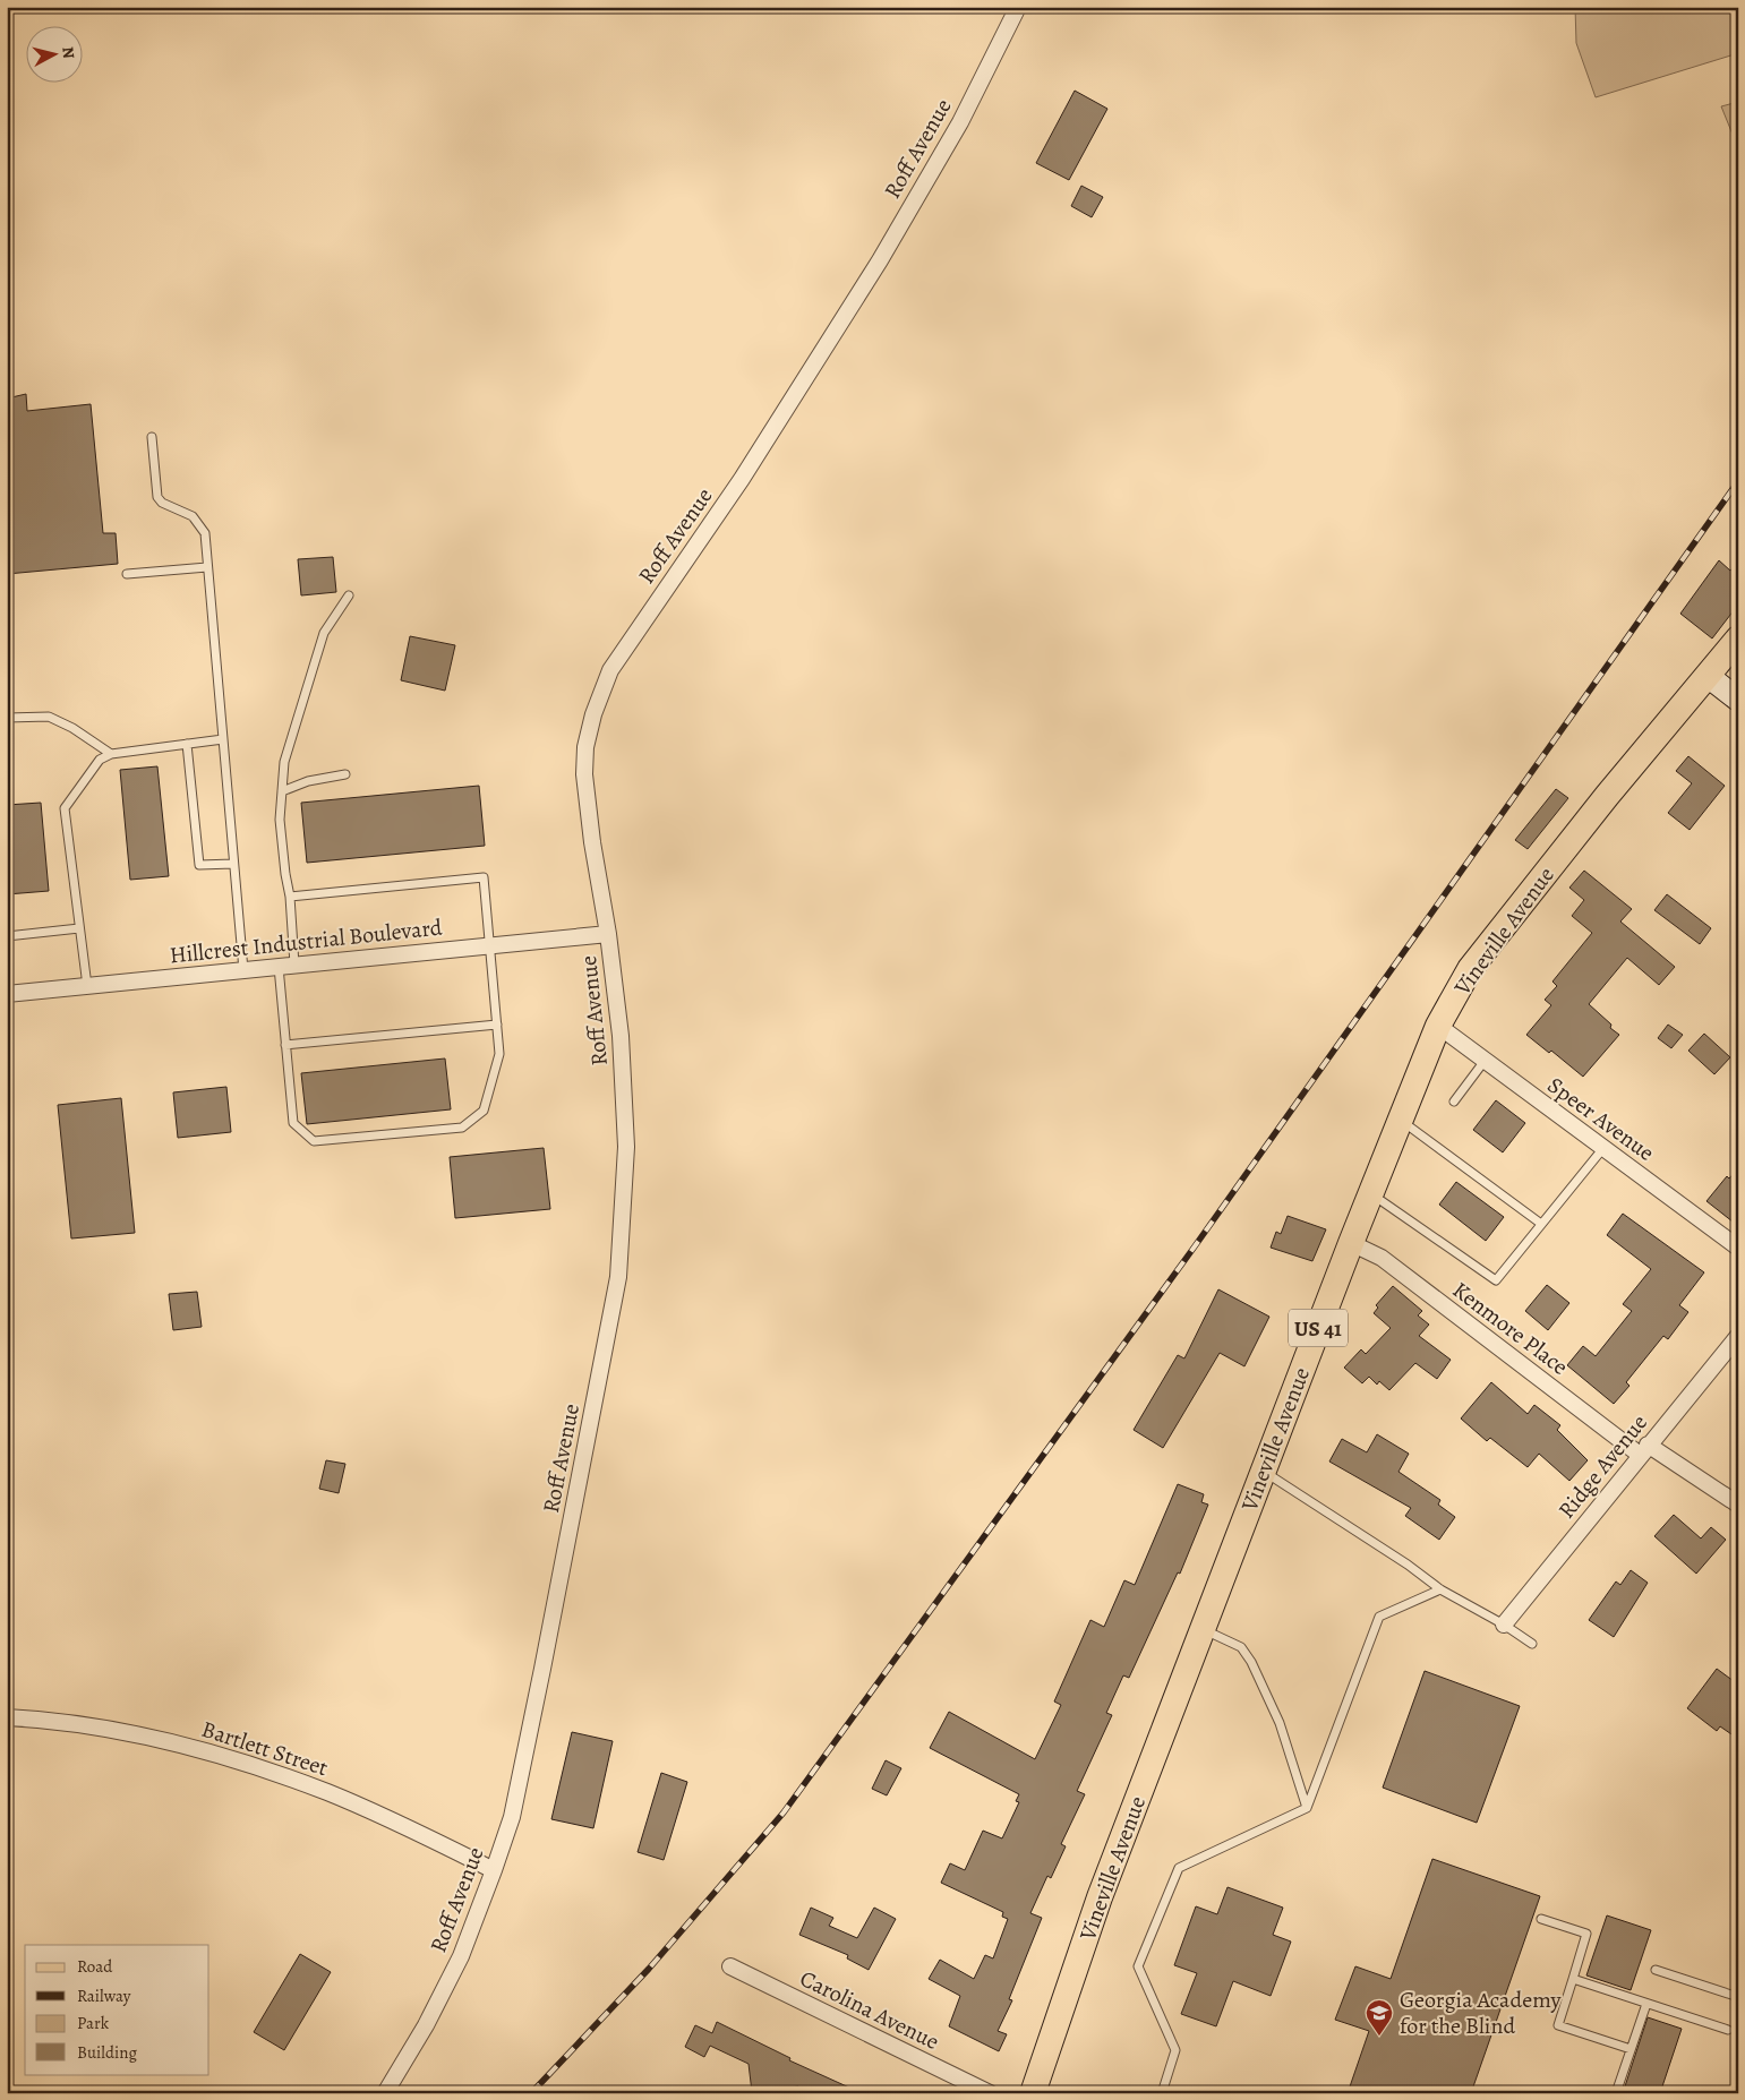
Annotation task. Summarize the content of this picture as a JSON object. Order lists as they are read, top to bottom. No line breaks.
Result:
{"streets":{"main road":["Vineville Avenue","US 41"],"street":["Roff Avenue","Hillcrest Industrial Boulevard","Speer Avenue","Kenmore Place","Ridge Avenue","Bartlett Street","Carolina Avenue"]},"crossings":[["Roff Avenue","Hillcrest Industrial Boulevard"],["Roff Avenue","Bartlett Street"],["Vineville Avenue","Speer Avenue"],["Vineville Avenue","Kenmore Place"],["Kenmore Place","Ridge Avenue"]],"places":{"school or university":["Georgia Academy for the Blind"]},"legend":["Road","Railway","Park","Building"],"north":"right"}
